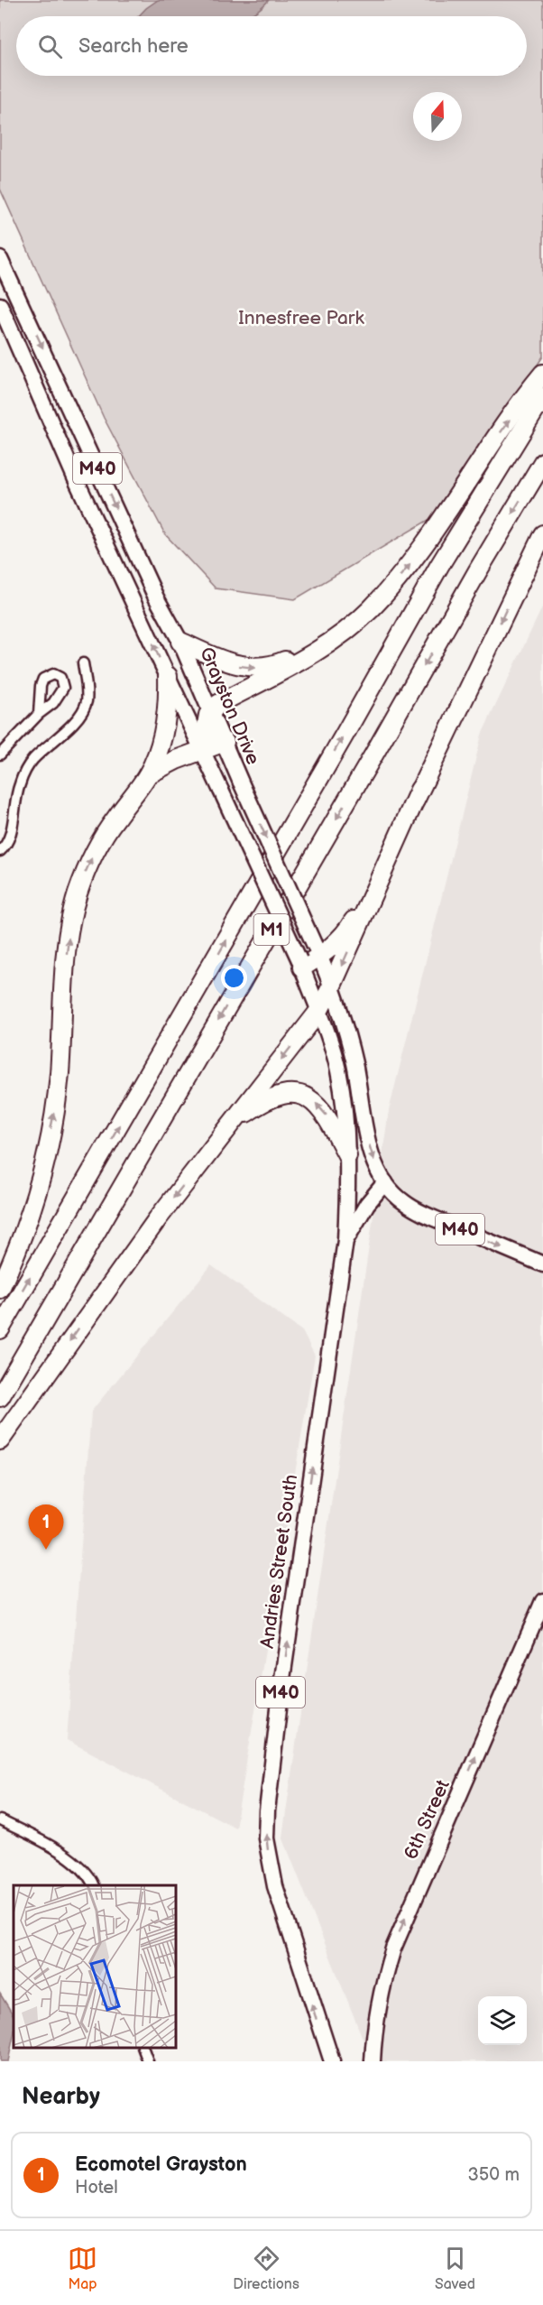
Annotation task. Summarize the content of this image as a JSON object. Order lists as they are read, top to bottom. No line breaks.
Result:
{"streets":{"highway":["M1"],"main road":["M40","Grayston Drive","Andries Street South","6th Street"]},"crossings":[["M40","Grayston Drive"],["M40","Andries Street South"]],"one_way":["Andries Street South","6th Street"],"parks":["Innesfree Park"],"north":"top","page":{"search":"Search here","pins":"1","heading":"Nearby","list":[{"mark":"1","name":"Ecomotel Grayston","note":"Hotel","value":"350 m"}],"nav":["Map","Directions","Saved"]}}
